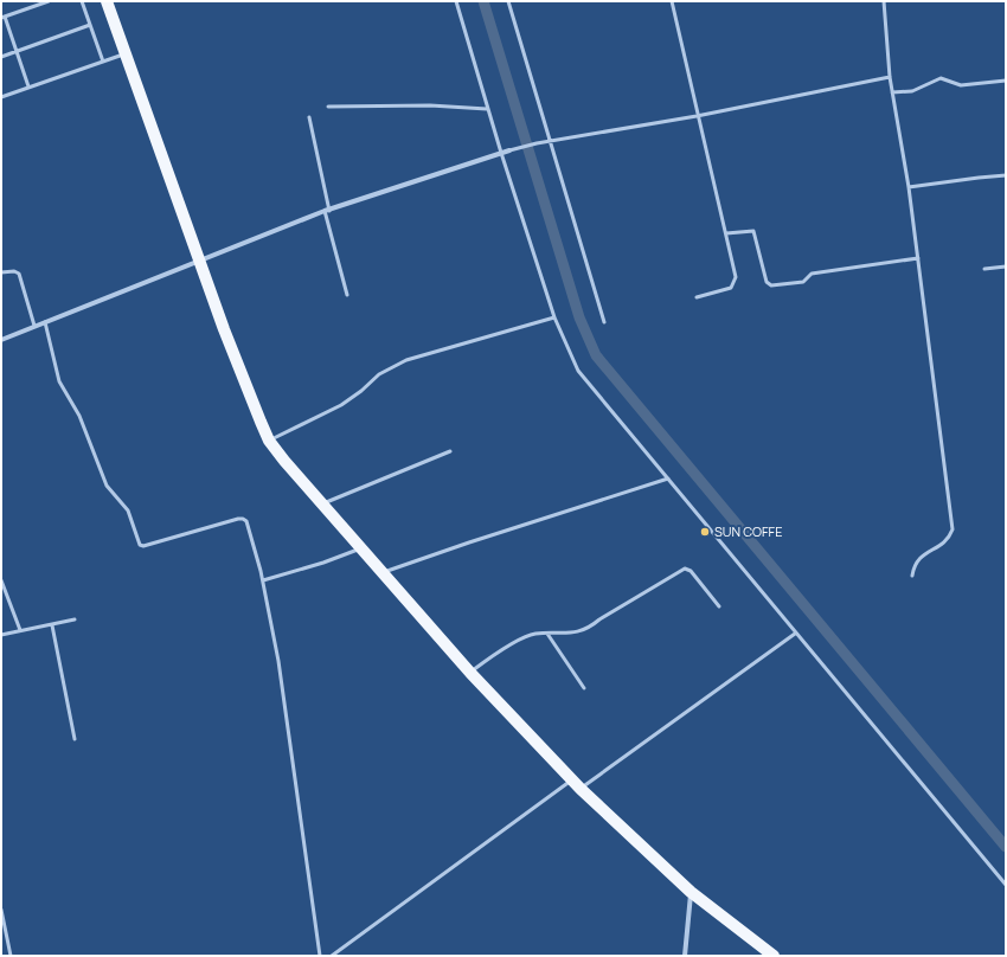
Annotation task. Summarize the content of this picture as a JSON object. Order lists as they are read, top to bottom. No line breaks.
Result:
{"places":["SUN COFFE"]}
